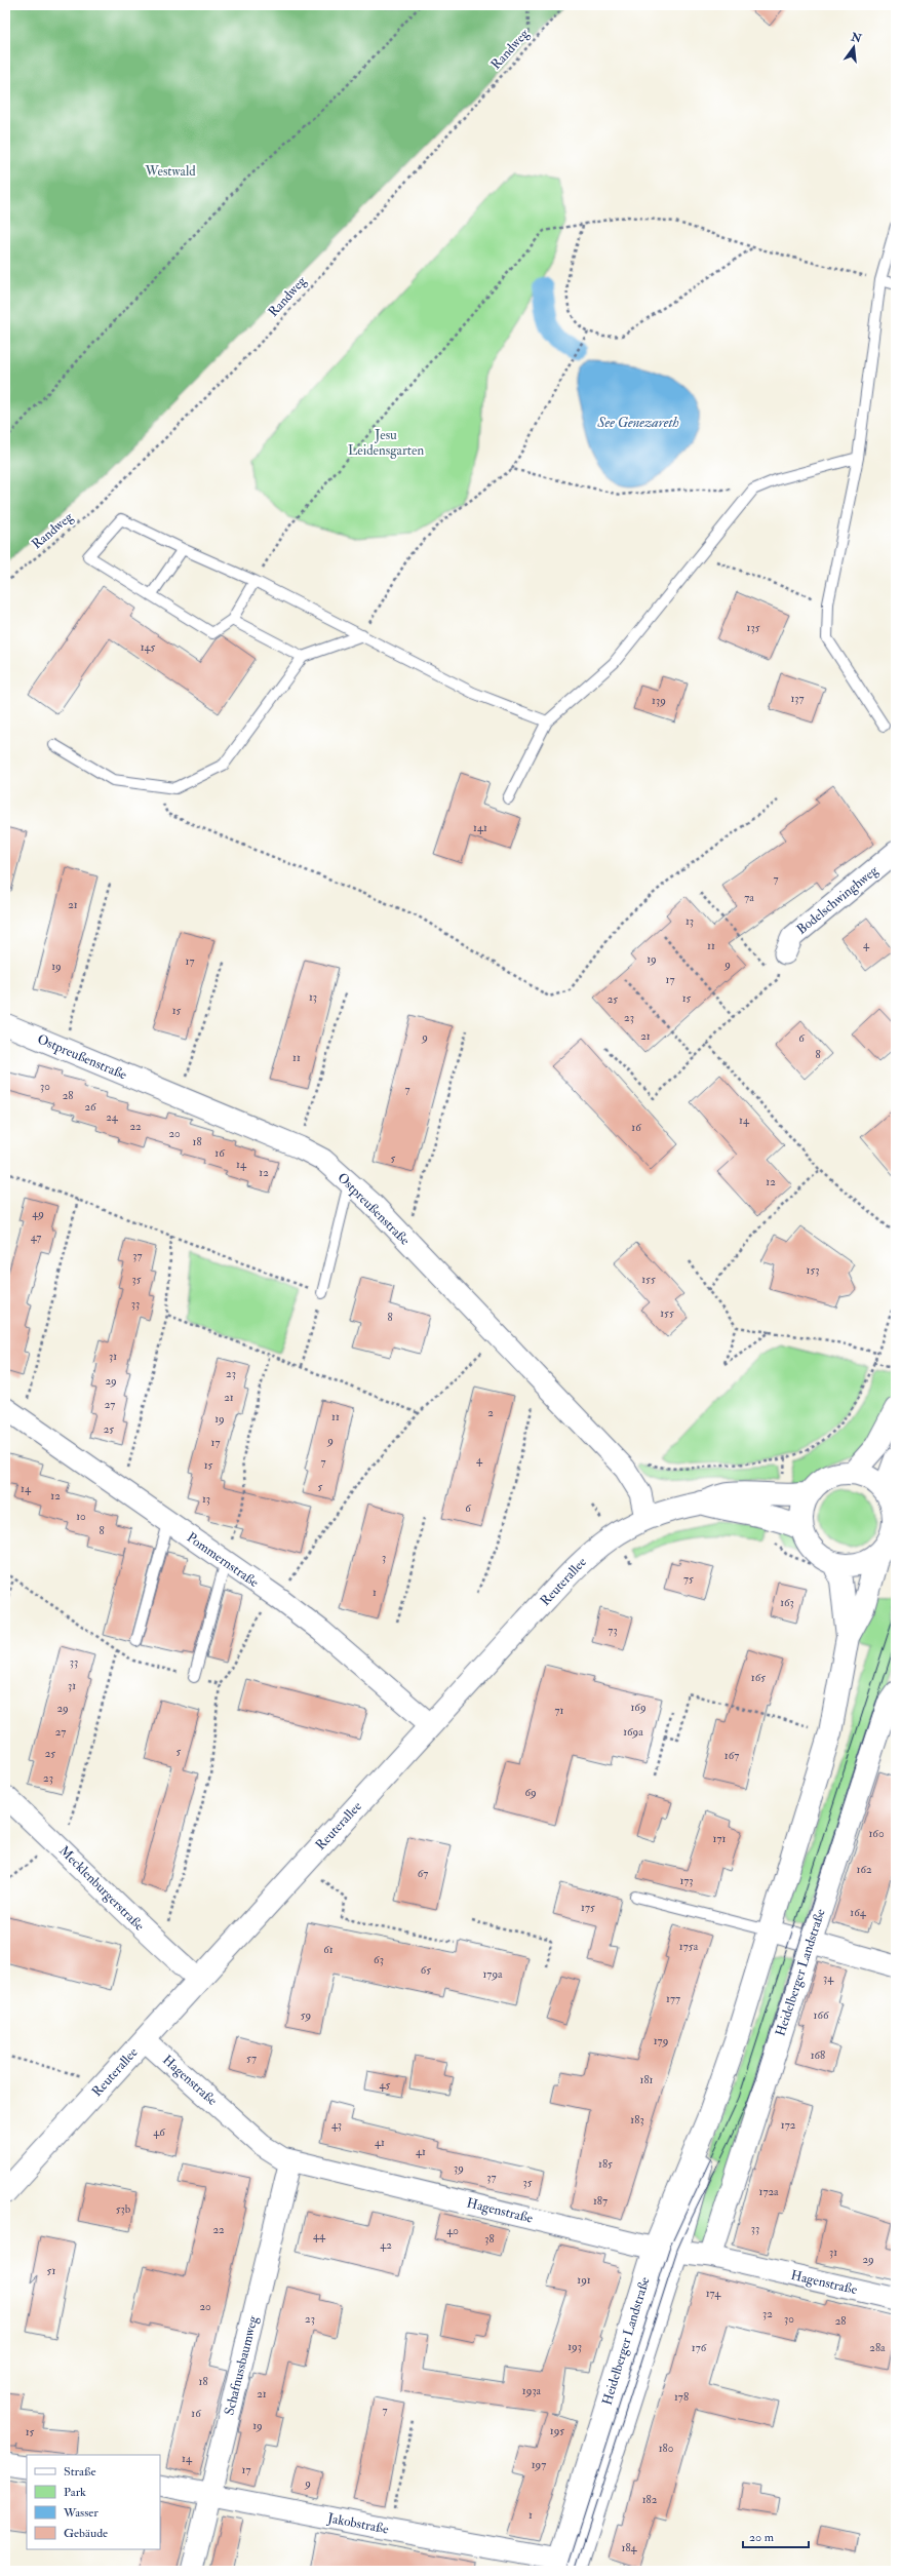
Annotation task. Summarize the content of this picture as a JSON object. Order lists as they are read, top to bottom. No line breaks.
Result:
{"streets":{"street":["Bodelschwinghweg","Ostpreußenstraße","Pommernstraße","Reuterallee","Mecklenburgerstraße","Heidelberger Landstraße","Hagenstraße","Schafnussbaumweg","Jakobstraße"],"path":["Randweg"]},"crossings":[["Ostpreußenstraße","Reuterallee"],["Pommernstraße","Reuterallee"],["Reuterallee","Mecklenburgerstraße"],["Reuterallee","Heidelberger Landstraße"],["Reuterallee","Hagenstraße"],["Heidelberger Landstraße","Hagenstraße"],["Heidelberger Landstraße","Jakobstraße"],["Hagenstraße","Schafnussbaumweg"],["Schafnussbaumweg","Jakobstraße"]],"water":["See Genezareth"],"parks":["Westwald","Jesu Leidensgarten"],"house_numbers":["135","145","137","139","141","7","7a","21","13","4","11","19","17","9","19","17","13","15","25","15","23","21","9","6","8","11","30","7","28","26","24","14","22","16","20","18","16","5","14","12","12","49","47","37","153","35","155","33","155","8","31","23","29","21","27","2","11","19","25","9","17","4","7","15","5","14","12","13","6","10","8","3","75","1","163","73","33","165","31","169","29","71","27","169a","5","25","167","23","69","160","171","162","67","173","175","164","175a","61","63","65","179a","34","177","59","166","179","168","57","181","45","183","43","172","46","41","41","185","39","37","35","172a","187","53b","33","22","40","44","38","42","31","29","51","191","174","20","32","23","30","28","193","176","28a","18","193a","21","178","7","16","19","195","15","180","14","197","17","9","182","1","184"],"legend":["Straße","Park","Wasser","Gebäude"],"scale_bar":"20 m","north":"top"}
